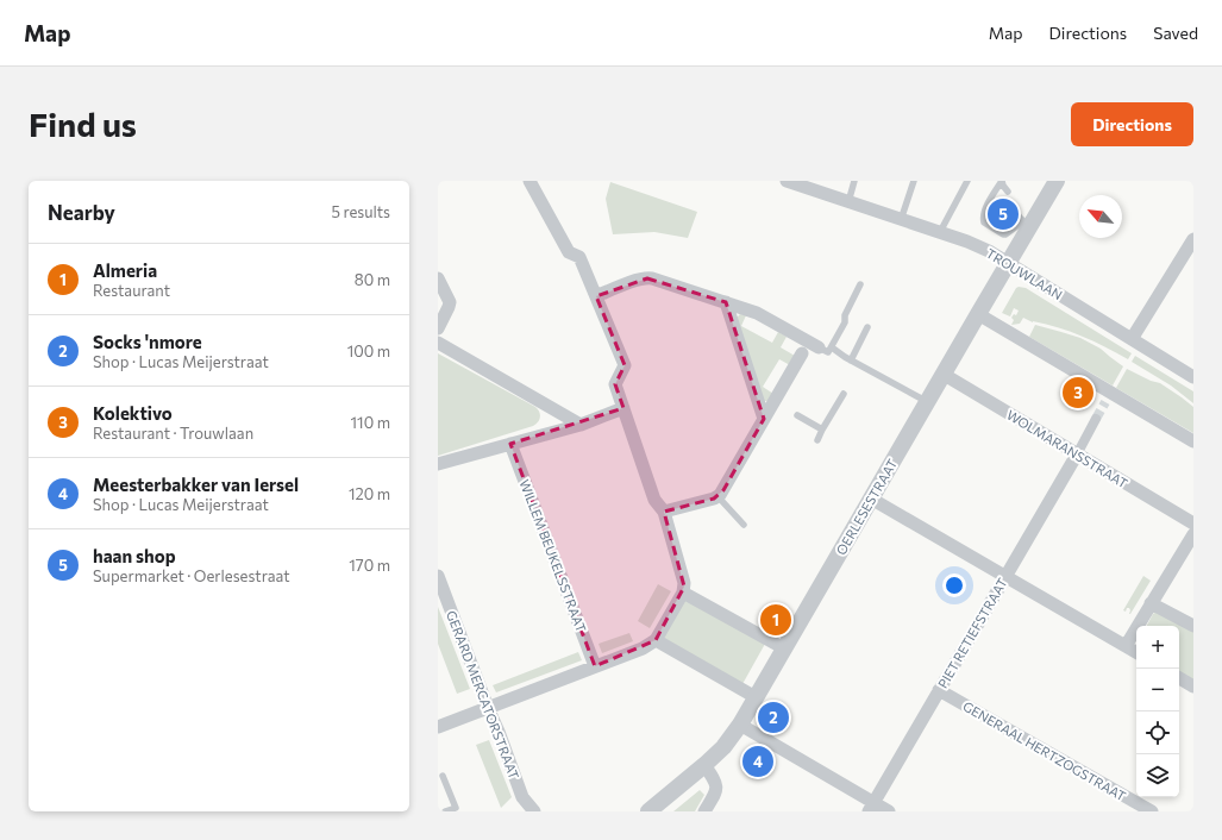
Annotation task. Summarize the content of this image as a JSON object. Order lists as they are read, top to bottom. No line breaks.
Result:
{"streets":{"street":["TROUWLAAN","WOLMARANSSTRAAT","OERLESESTRAAT","WILLEM BEUKELSSTRAAT","PIET RETIEFSTRAAT","GERARD MERCATORSTRAAT","GENERAAL HERTZOGSTRAAT"]},"crossings":[["TROUWLAAN","OERLESESTRAAT"],["WOLMARANSSTRAAT","OERLESESTRAAT"],["WOLMARANSSTRAAT","PIET RETIEFSTRAAT"],["PIET RETIEFSTRAAT","GENERAAL HERTZOGSTRAAT"]],"north":"top left","page":{"header":"Map","nav":["Map","Directions","Saved"],"buttons":"Directions","title":"Find us","heading":["Nearby","5 results"],"pins":["5","3","1","2","4"],"list":[{"mark":"1","name":"Almeria","note":"Restaurant","value":"80 m"},{"mark":"2","name":"Socks 'nmore","note":"Shop · Lucas Meijerstraat","value":"100 m"},{"mark":"3","name":"Kolektivo","note":"Restaurant · Trouwlaan","value":"110 m"},{"mark":"4","name":"Meesterbakker van Iersel","note":"Shop · Lucas Meijerstraat","value":"120 m"},{"mark":"5","name":"haan shop","note":"Supermarket · Oerlesestraat","value":"170 m"}],"map_buttons":["+","−"]}}
